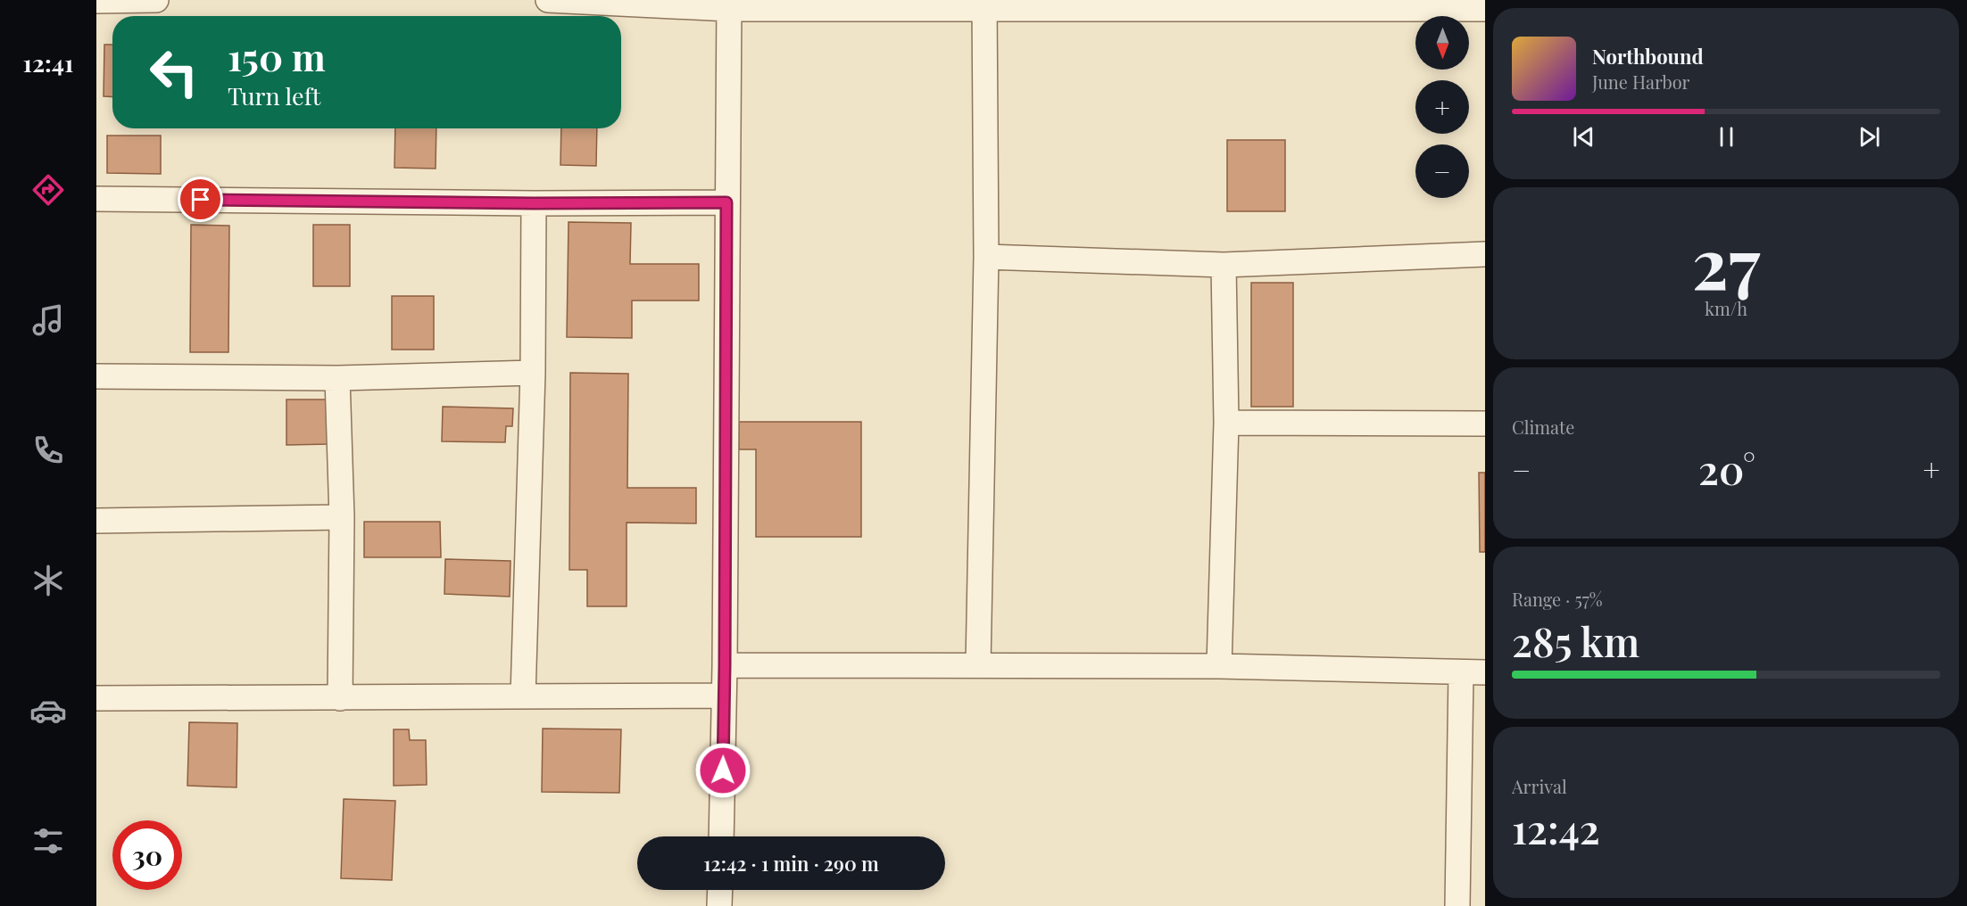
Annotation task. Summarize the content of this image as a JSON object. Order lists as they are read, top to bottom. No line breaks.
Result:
{"north":"bottom","page":{"tabs":"12:41","map_buttons":["+","−"],"turn":["150 m","Turn left"],"song":["Northbound","June Harbor"],"tile":[["27","km/h"],"Climate",["Range · 57%","285 km"],["Arrival","12:42"]],"heat":["−","20°","+"],"limit":"30","trip":"12:42 · 1 min · 290 m"}}
